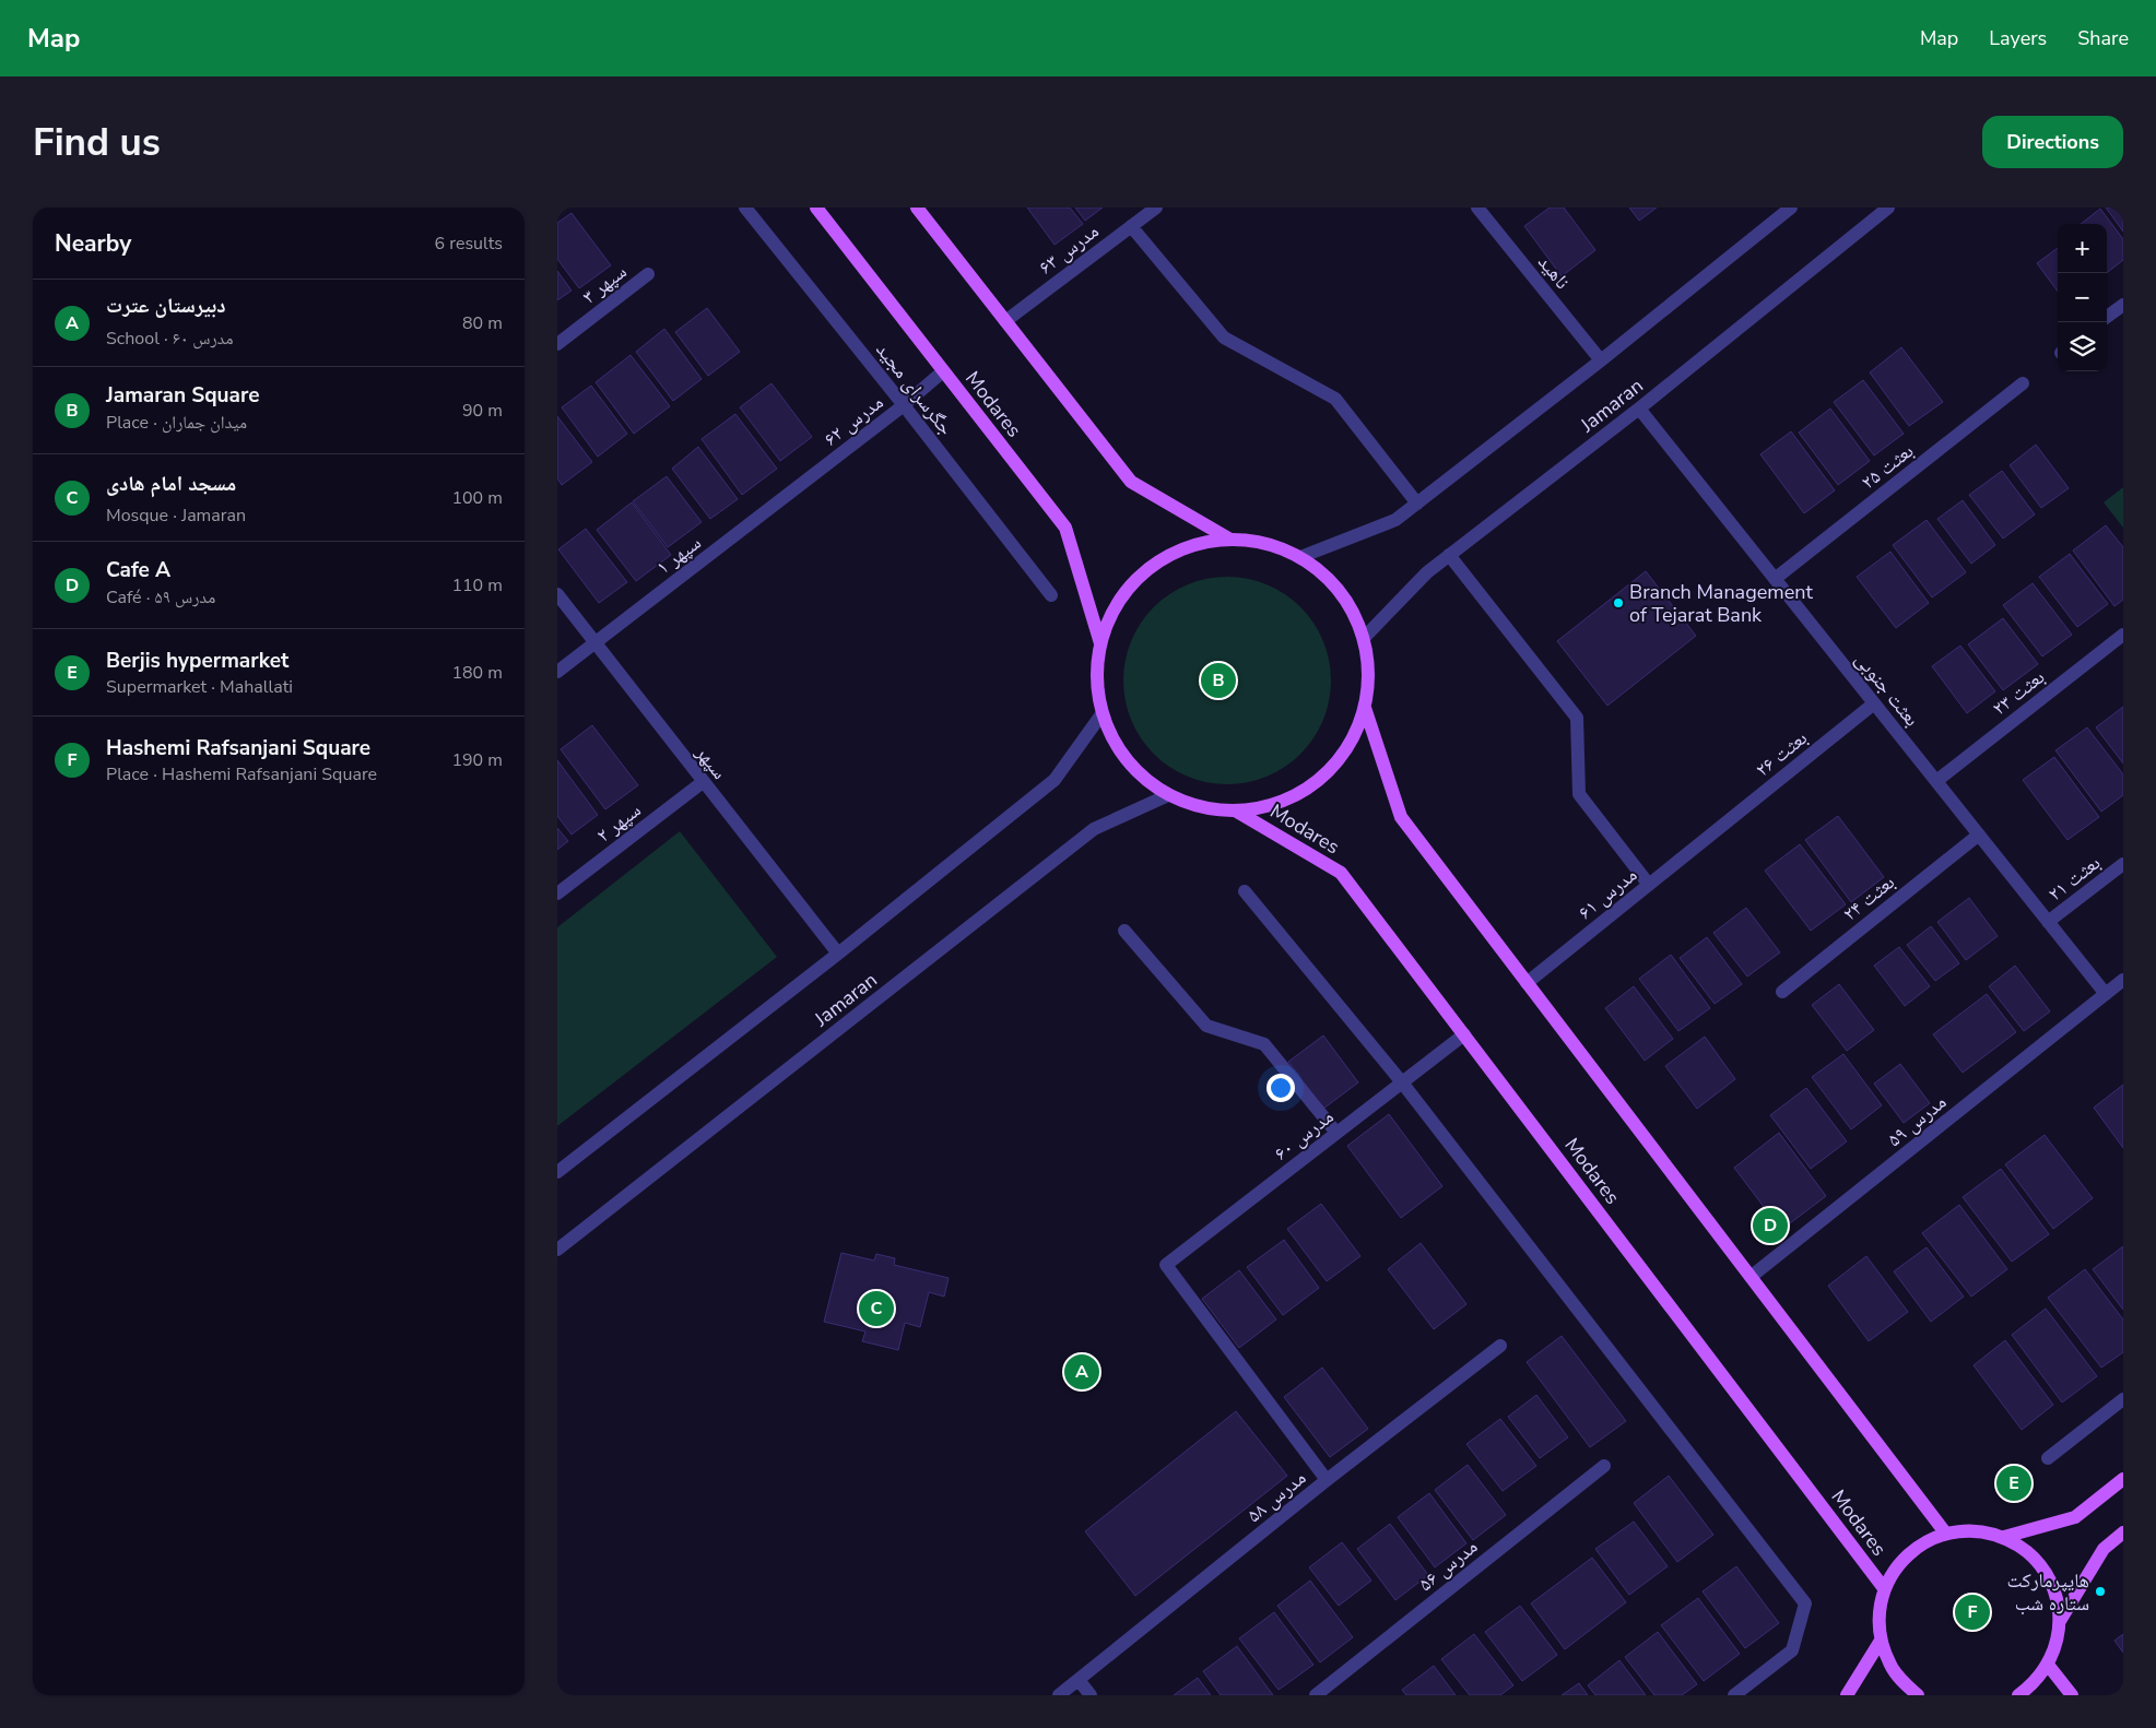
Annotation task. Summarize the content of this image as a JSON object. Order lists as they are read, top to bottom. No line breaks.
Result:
{"streets":{"main road":["Modares"],"street":["مدرس ۶۳","ناهید","سپهر ۳","جگرسرای مجید","Jamaran","مدرس ۶۲","بعثت ۲۵","سپهر ۱","بعثت جنوبی","بعثت ۲۳","بعثت ۲۶","سپهر","سپهر ۲","بعثت ۲۱","مدرس ۶۱","بعثت ۲۴","مدرس ۵۹","مدرس ۶۰","مدرس ۵۸","مدرس ۵۶"]},"crossings":[["جگرسرای مجید","مدرس ۶۲"],["Modares","مدرس ۶۲"],["Modares","مدرس ۶۰"],["Jamaran","بعثت جنوبی"],["مدرس ۶۲","سپهر ۱"],["بعثت ۲۵","بعثت جنوبی"],["سپهر ۱","سپهر"],["بعثت جنوبی","بعثت ۲۳"],["بعثت جنوبی","بعثت ۲۶"],["بعثت جنوبی","بعثت ۲۱"],["بعثت جنوبی","بعثت ۲۴"],["بعثت جنوبی","مدرس ۵۹"],["بعثت ۲۶","مدرس ۶۱"],["سپهر","سپهر ۲"],["مدرس ۶۰","مدرس ۵۸"]],"places":["Branch Management of Tejarat Bank","هایپرمارکت ستاره شب"],"page":{"header":"Map","nav":["Map","Layers","Share"],"buttons":"Directions","title":"Find us","heading":["Nearby","6 results"],"map_buttons":["+","−"],"list":[{"mark":"A","name":"دبیرستان عترت","note":"School · مدرس ۶۰","value":"80 m"},{"mark":"B","name":"Jamaran Square","note":"Place · میدان جماران","value":"90 m"},{"mark":"C","name":"مسجد امام هادی","note":"Mosque · Jamaran","value":"100 m"},{"mark":"D","name":"Cafe A","note":"Café · مدرس ۵۹","value":"110 m"},{"mark":"E","name":"Berjis hypermarket","note":"Supermarket · Mahallati","value":"180 m"},{"mark":"F","name":"Hashemi Rafsanjani Square","note":"Place · Hashemi Rafsanjani Square","value":"190 m"}],"pins":["B","D","C","A","E","F"]}}
